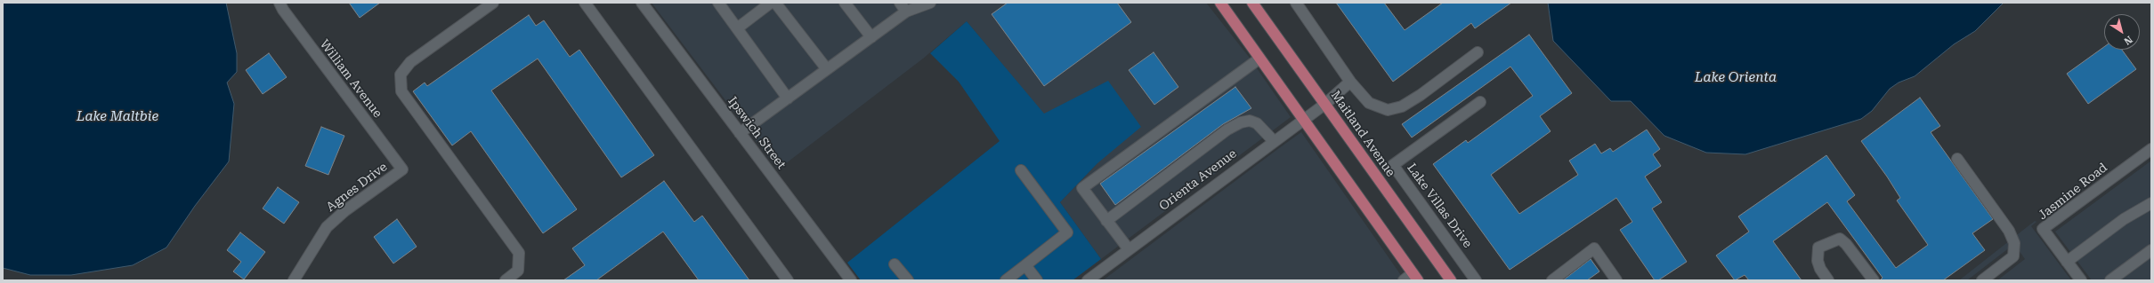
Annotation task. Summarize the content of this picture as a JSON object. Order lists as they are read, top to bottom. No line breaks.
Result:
{"streets":{"main road":["Maitland Avenue"],"street":["William Avenue","Ipswich Street","Orienta Avenue","Agnes Drive","Jasmine Road","Lake Villas Drive"]},"crossings":[["William Avenue","Agnes Drive"],["Maitland Avenue","Orienta Avenue"]],"water":["Lake Orienta","Lake Maltbie"],"north":"bottom right"}
